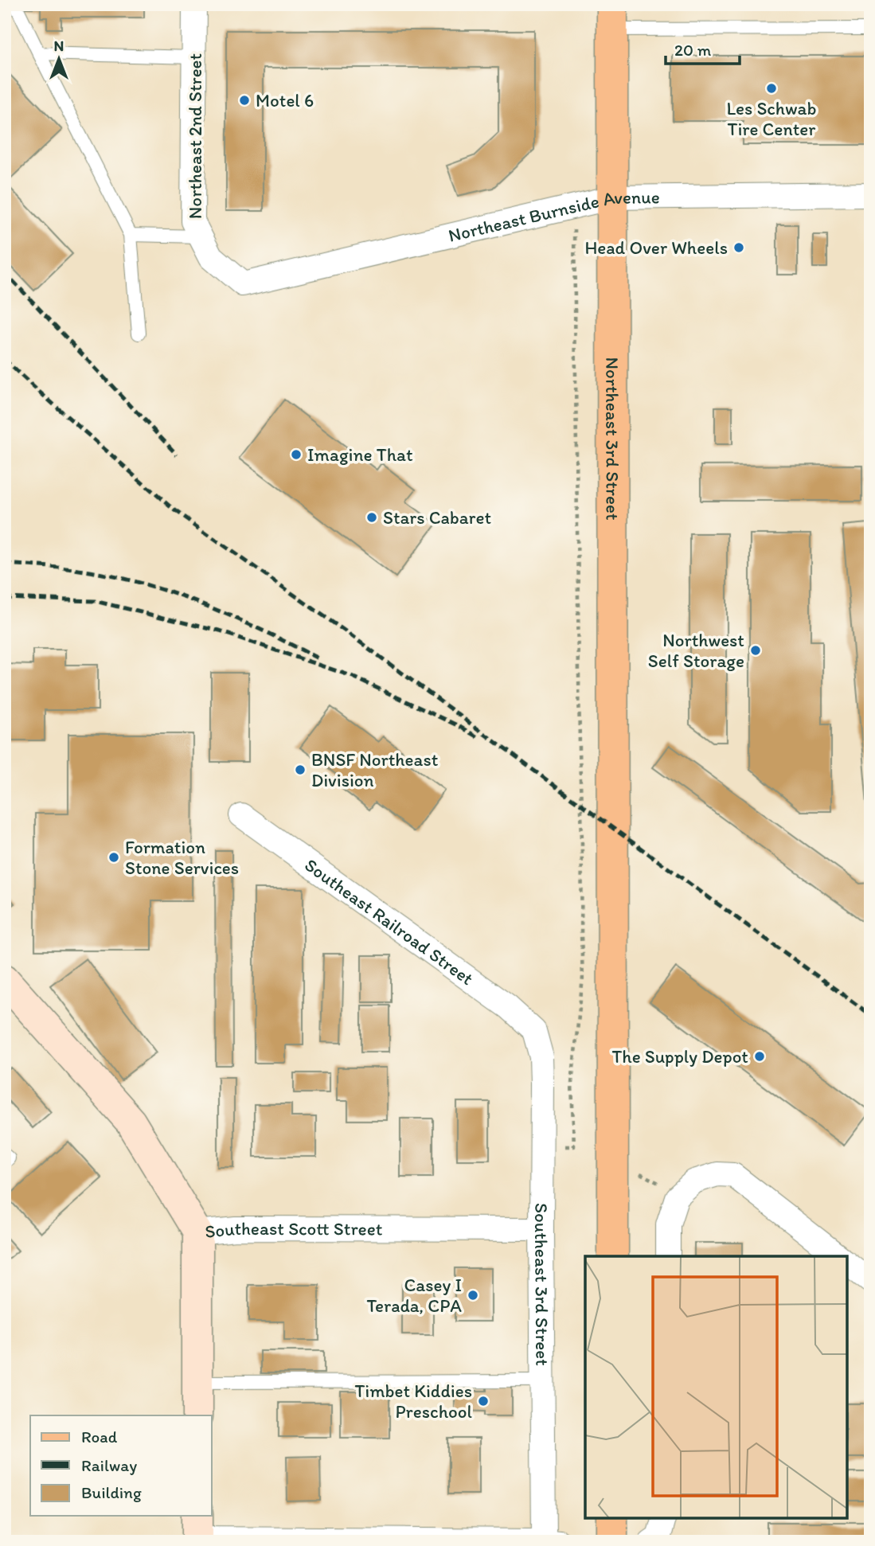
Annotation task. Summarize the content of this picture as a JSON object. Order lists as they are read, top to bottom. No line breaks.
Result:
{"streets":{"main road":["Northeast 3rd Street"],"street":["Northeast 2nd Street","Northeast Burnside Avenue","Southeast Railroad Street","Southeast Scott Street","Southeast 3rd Street"]},"crossings":[["Northeast 2nd Street","Northeast Burnside Avenue"],["Northeast Burnside Avenue","Northeast 3rd Street"],["Southeast Railroad Street","Southeast 3rd Street"],["Southeast Scott Street","Southeast 3rd Street"]],"places":["Les Schwab Tire Center","Motel 6","Head Over Wheels","Imagine That","Stars Cabaret","Northwest Self Storage","BNSF Northeast Division","Formation Stone Services","The Supply Depot","Casey I Terada, CPA","Timbet Kiddies Preschool"],"legend":["Road","Railway","Building"],"scale_bar":"20 m","north":"top"}
